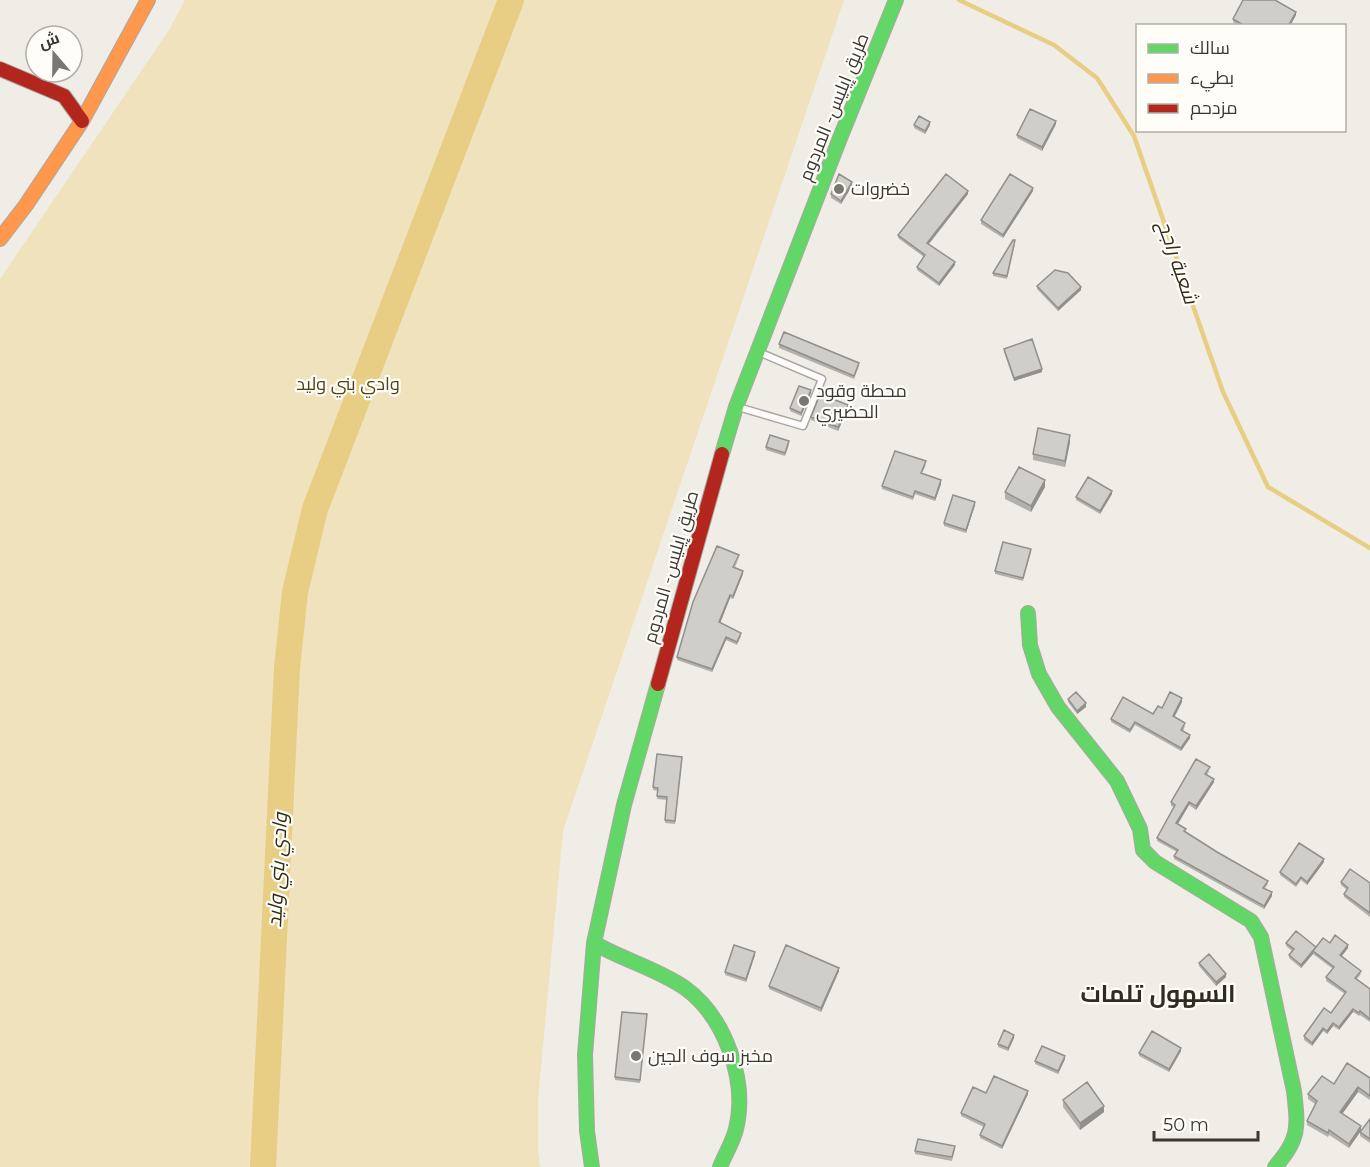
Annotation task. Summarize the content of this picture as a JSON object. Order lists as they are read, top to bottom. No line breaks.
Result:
{"streets":{"main road":["طريق إيليس- المردوم"]},"districts":["السهول تلمات"],"water":["شعبة راجح","وادي بني وليد"],"parks":["وادي بني وليد"],"places":["خضروات","محطة وقود الحضيري","مخبز سوف الجين"],"legend":["سالك","بطيء","مزدحم"],"scale_bar":"50 m","north":"top"}
